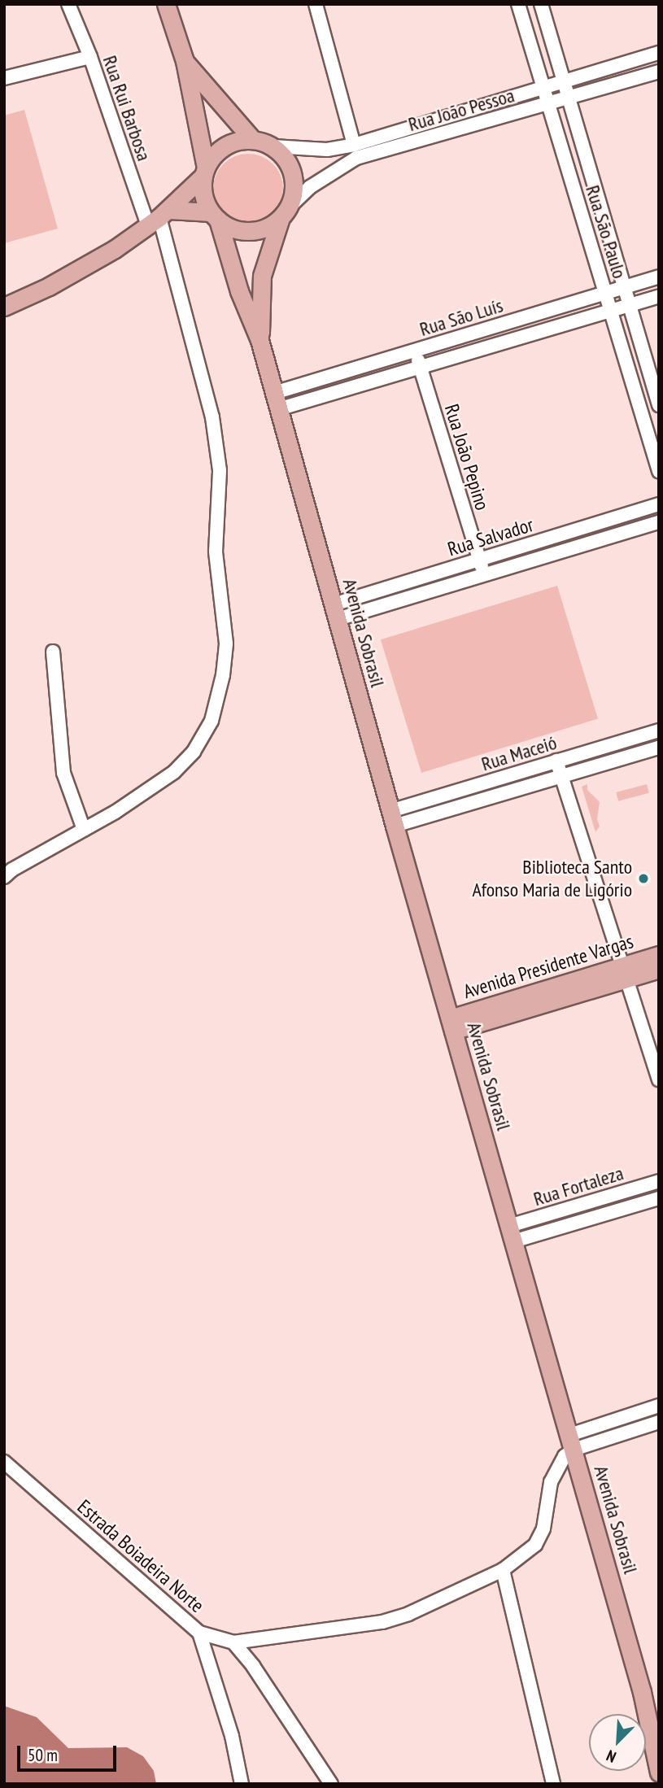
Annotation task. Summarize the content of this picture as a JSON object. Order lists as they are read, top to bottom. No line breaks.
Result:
{"streets":{"main road":["Avenida Sobrasil","Avenida Presidente Vargas"],"street":["Rua Rui Barbosa","Rua João Pessoa","Rua São Paulo","Rua São Luís","Rua João Pepino","Rua Salvador","Rua Maceió","Rua Fortaleza","Estrada Boiadeira Norte"]},"crossings":[["Rua João Pessoa","Rua São Paulo"],["Rua João Pessoa","Avenida Sobrasil"],["Rua São Paulo","Rua São Luís"],["Rua São Luís","Rua João Pepino"],["Rua São Luís","Avenida Sobrasil"],["Rua João Pepino","Rua Salvador"],["Rua Salvador","Avenida Sobrasil"],["Avenida Sobrasil","Rua Maceió"],["Avenida Sobrasil","Avenida Presidente Vargas"],["Avenida Sobrasil","Rua Fortaleza"]],"places":["Biblioteca Santo Afonso Maria de Ligório"],"scale_bar":"50 m","north":"bottom left"}
